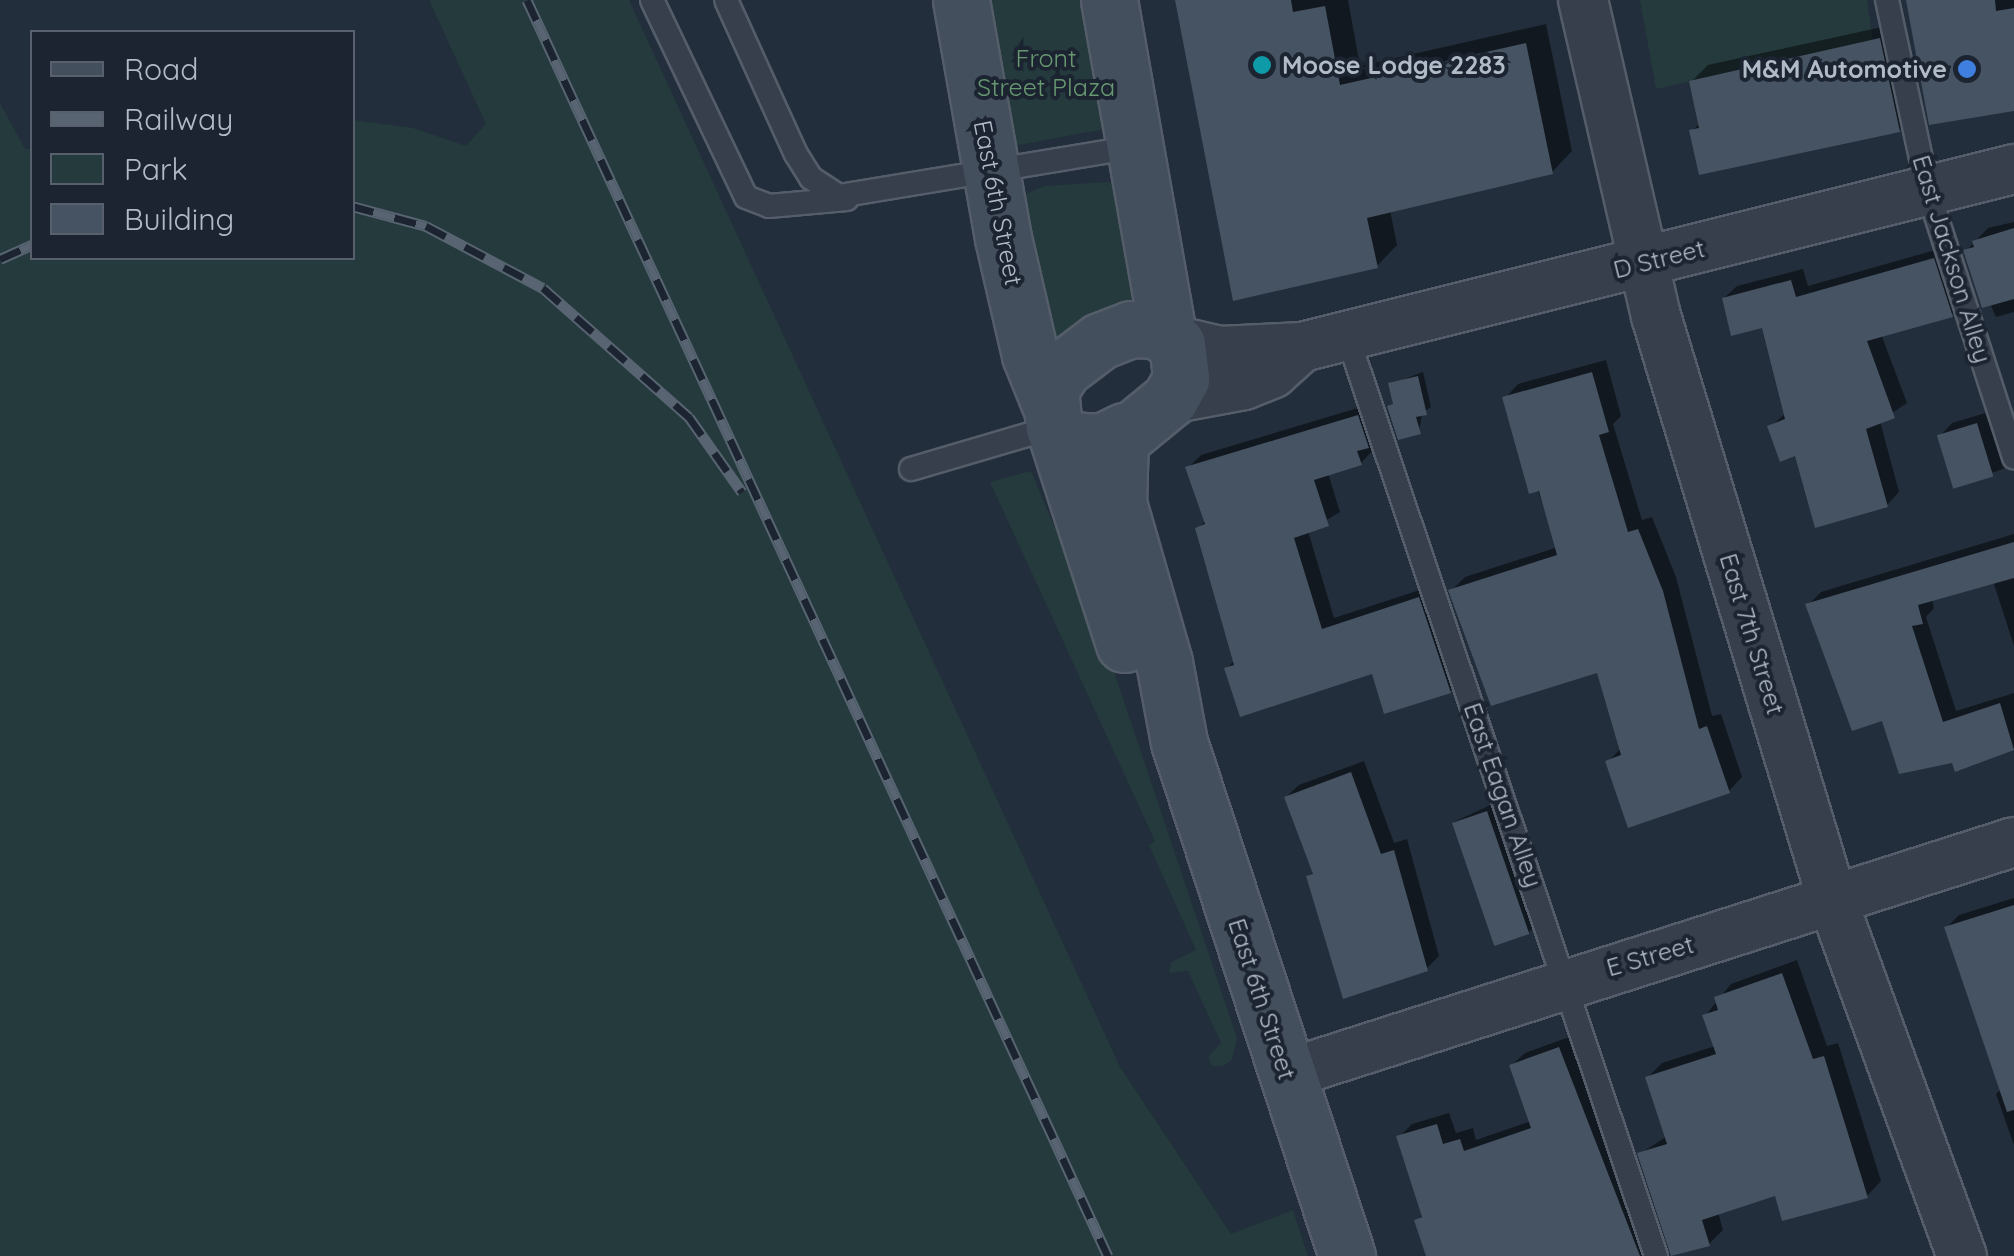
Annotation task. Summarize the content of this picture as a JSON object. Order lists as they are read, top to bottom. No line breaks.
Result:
{"streets":{"street":["East 6th Street","D Street","East 7th Street","E Street"],"lane":["East Jackson Alley","East Eagan Alley"]},"crossings":[["East 6th Street","D Street"],["East 6th Street","E Street"],["D Street","East Jackson Alley"],["D Street","East 7th Street"],["D Street","East Eagan Alley"],["East 7th Street","E Street"],["East Eagan Alley","E Street"]],"parks":["Front Street Plaza"],"places":["Moose Lodge 2283","M&M Automotive"],"legend":["Road","Railway","Park","Building"]}
